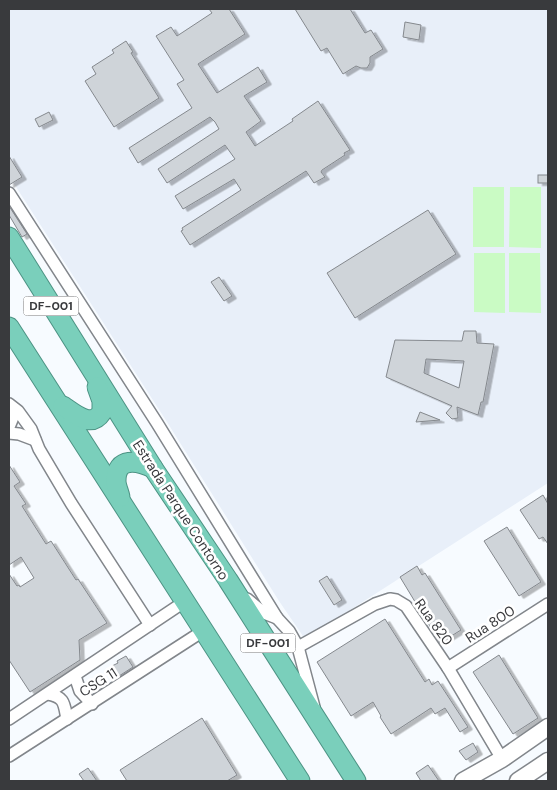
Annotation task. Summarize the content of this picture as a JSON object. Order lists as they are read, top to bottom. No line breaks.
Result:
{"streets":{"highway":["DF-001","Estrada Parque Contorno"],"street":["Rua 820","Rua 800","CSG 11"]},"crossings":[["DF-001","CSG 11"],["Rua 820","Rua 800"]]}
